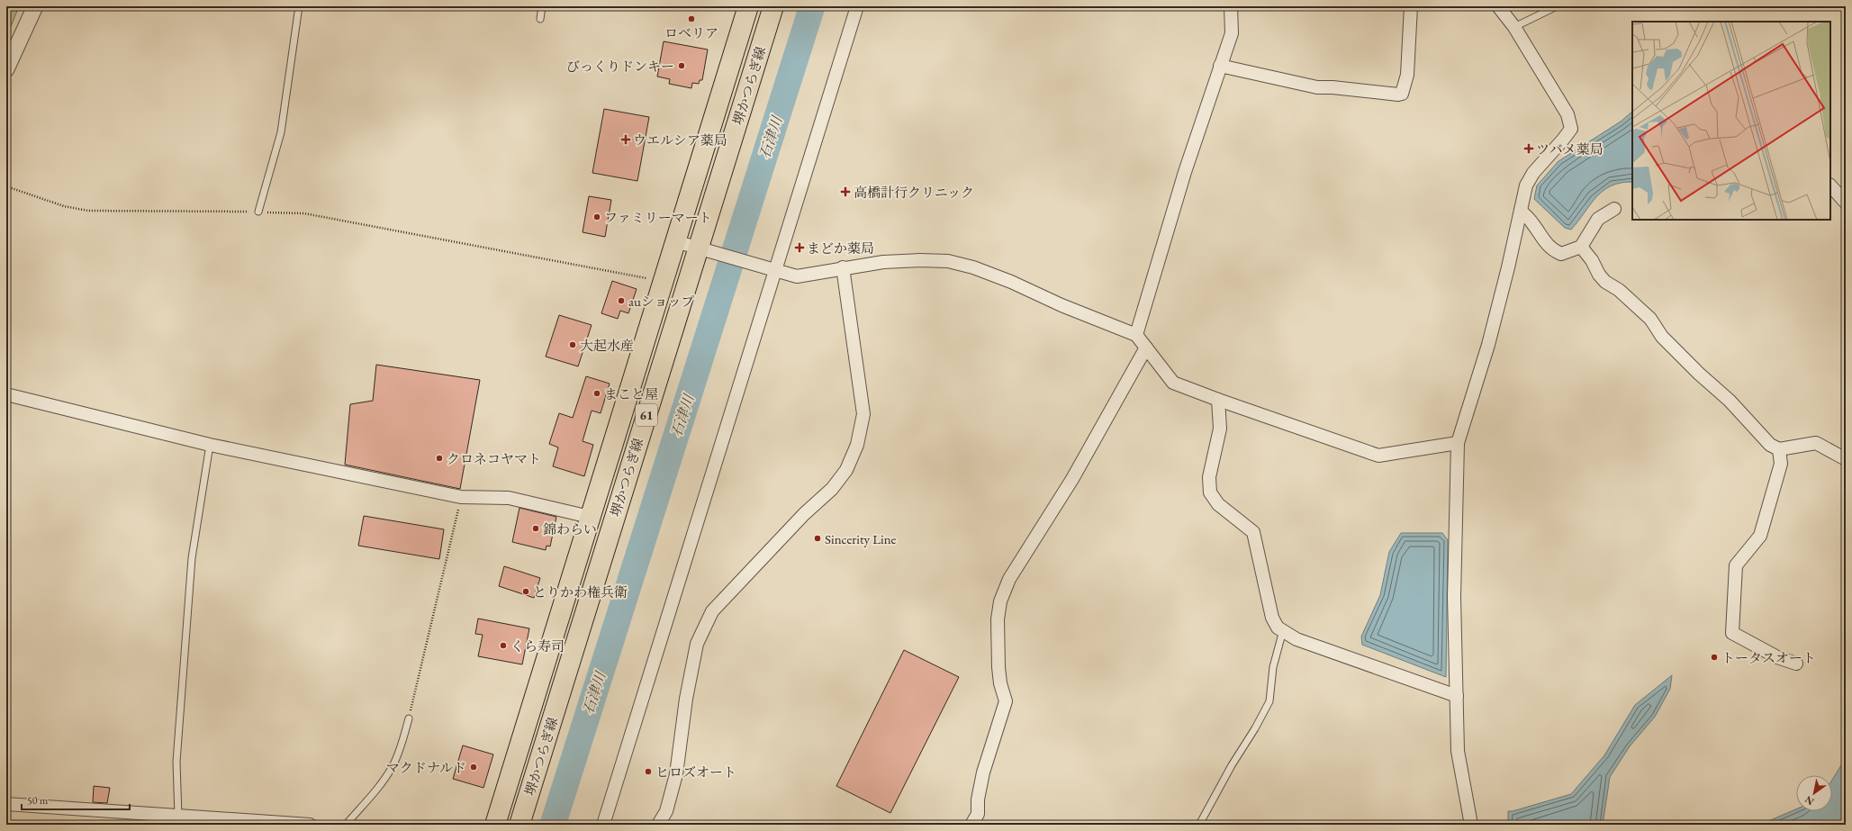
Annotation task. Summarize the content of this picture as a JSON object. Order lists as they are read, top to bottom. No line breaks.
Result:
{"streets":{"main road":["堺かつらぎ線","61"]},"water":["石津川"],"places":{"other":["ロベリア","びっくりドンキー","ファミリーマート","auショップ","大起水産","まこと屋","クロネコヤマト","錦わらい","Sincerity Line","とりかわ権兵衛","くら寿司","トータスオート","マクドナルド","ヒロズオート"],"health":["ウエルシア薬局","ツバメ薬局","高橋計行クリニック","まどか薬局"]},"scale_bar":"50 m","north":"bottom left"}
